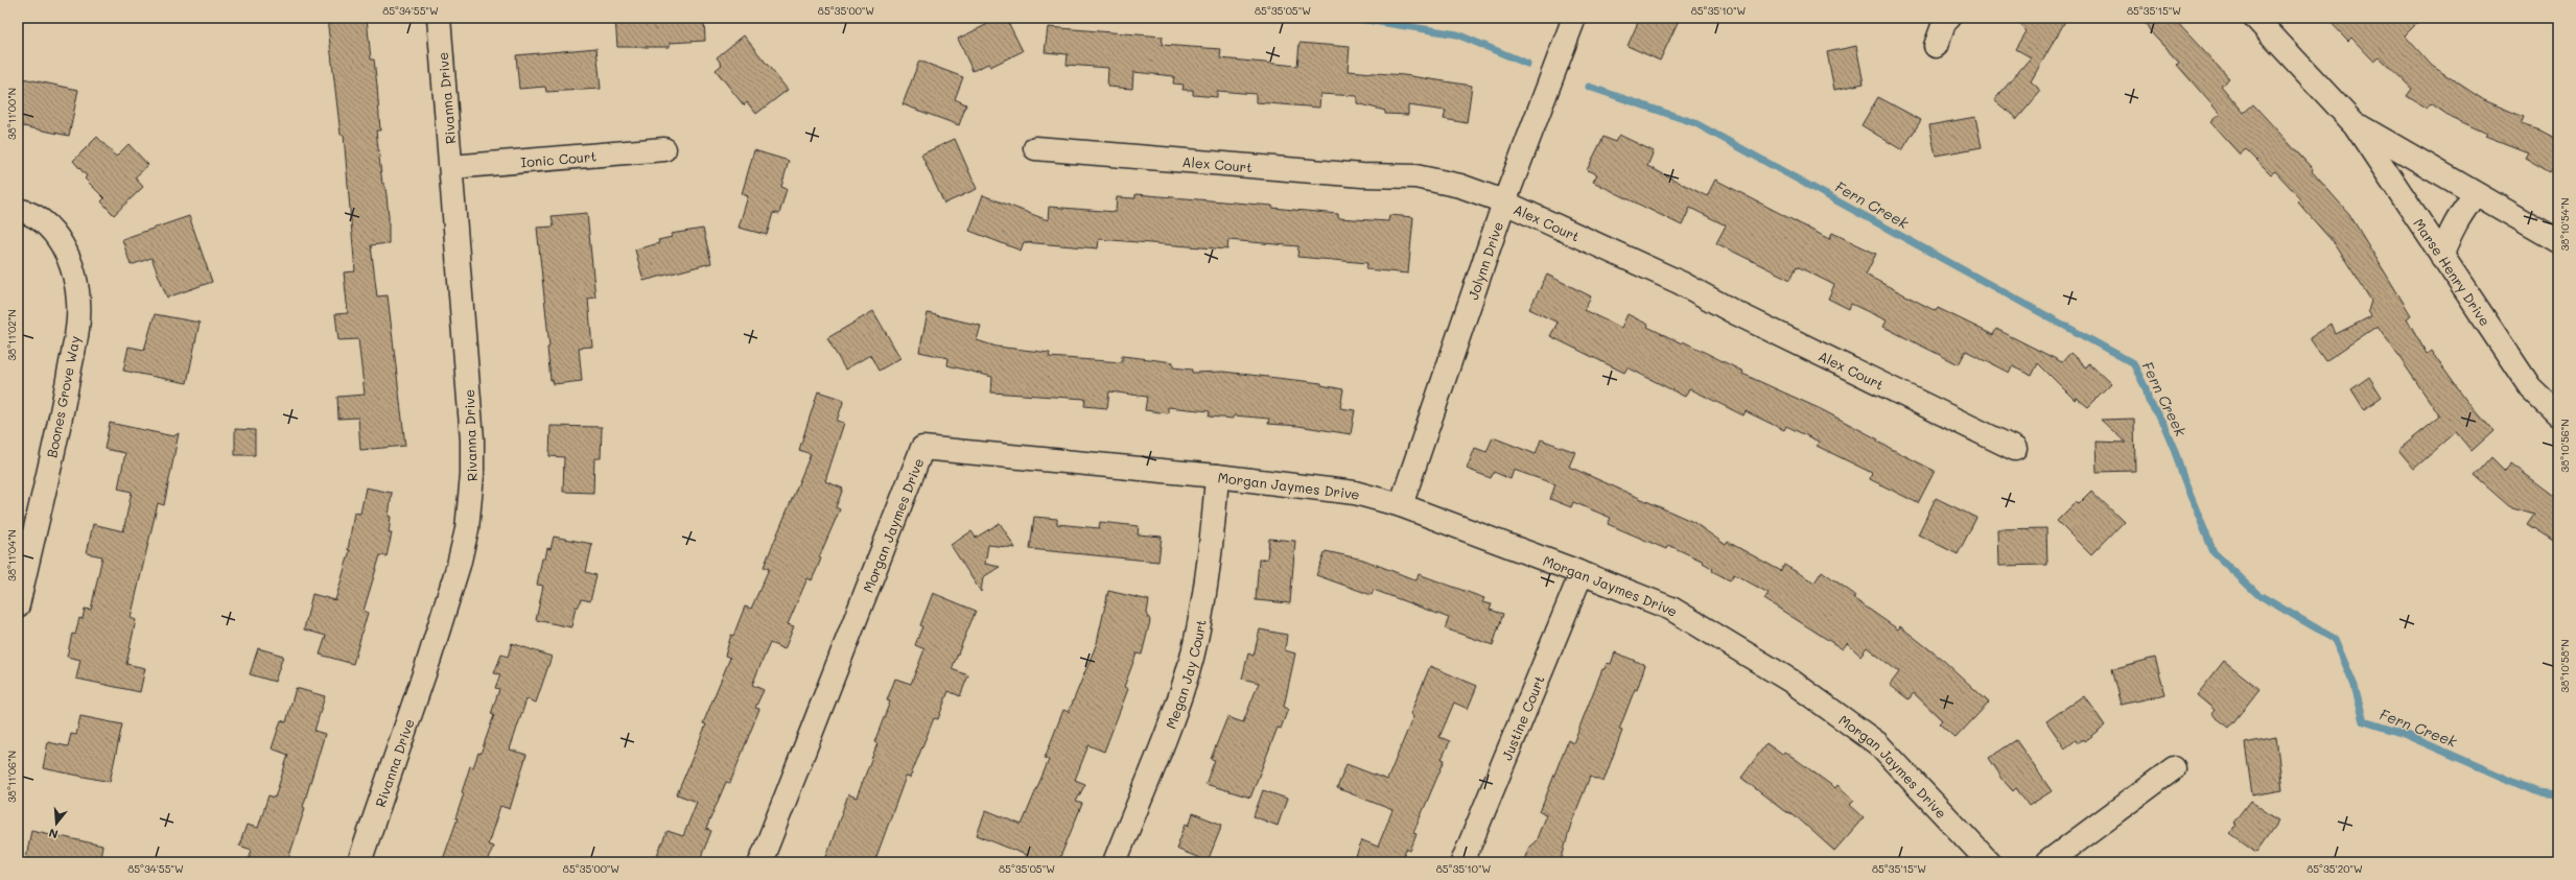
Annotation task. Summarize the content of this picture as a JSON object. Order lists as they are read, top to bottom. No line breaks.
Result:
{"streets":{"street":["Rivanna Drive","Ionic Court","Alex Court","Jolynn Drive","Marse Henry Drive","Boones Grove Way","Morgan Jaymes Drive","Megan Jay Court","Justine Court"]},"crossings":[["Rivanna Drive","Ionic Court"],["Alex Court","Jolynn Drive"],["Jolynn Drive","Morgan Jaymes Drive"],["Morgan Jaymes Drive","Megan Jay Court"],["Morgan Jaymes Drive","Justine Court"]],"water":["Fern Creek"],"north":"bottom","coordinates":["85°34'55\"W","85°35'00\"W","85°35'05\"W","85°35'10\"W","85°35'15\"W","38°11'00\"N","38°10'54\"N","38°11'02\"N","38°10'56\"N","38°11'04\"N","38°10'58\"N","38°11'06\"N","85°35'20\"W"]}
